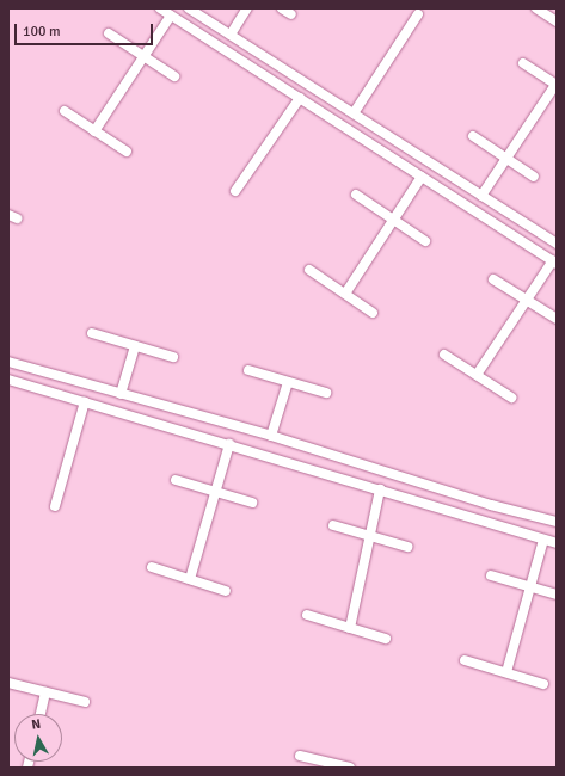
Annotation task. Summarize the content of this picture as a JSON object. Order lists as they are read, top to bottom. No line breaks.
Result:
{"scale_bar":"100 m","north":"top"}
